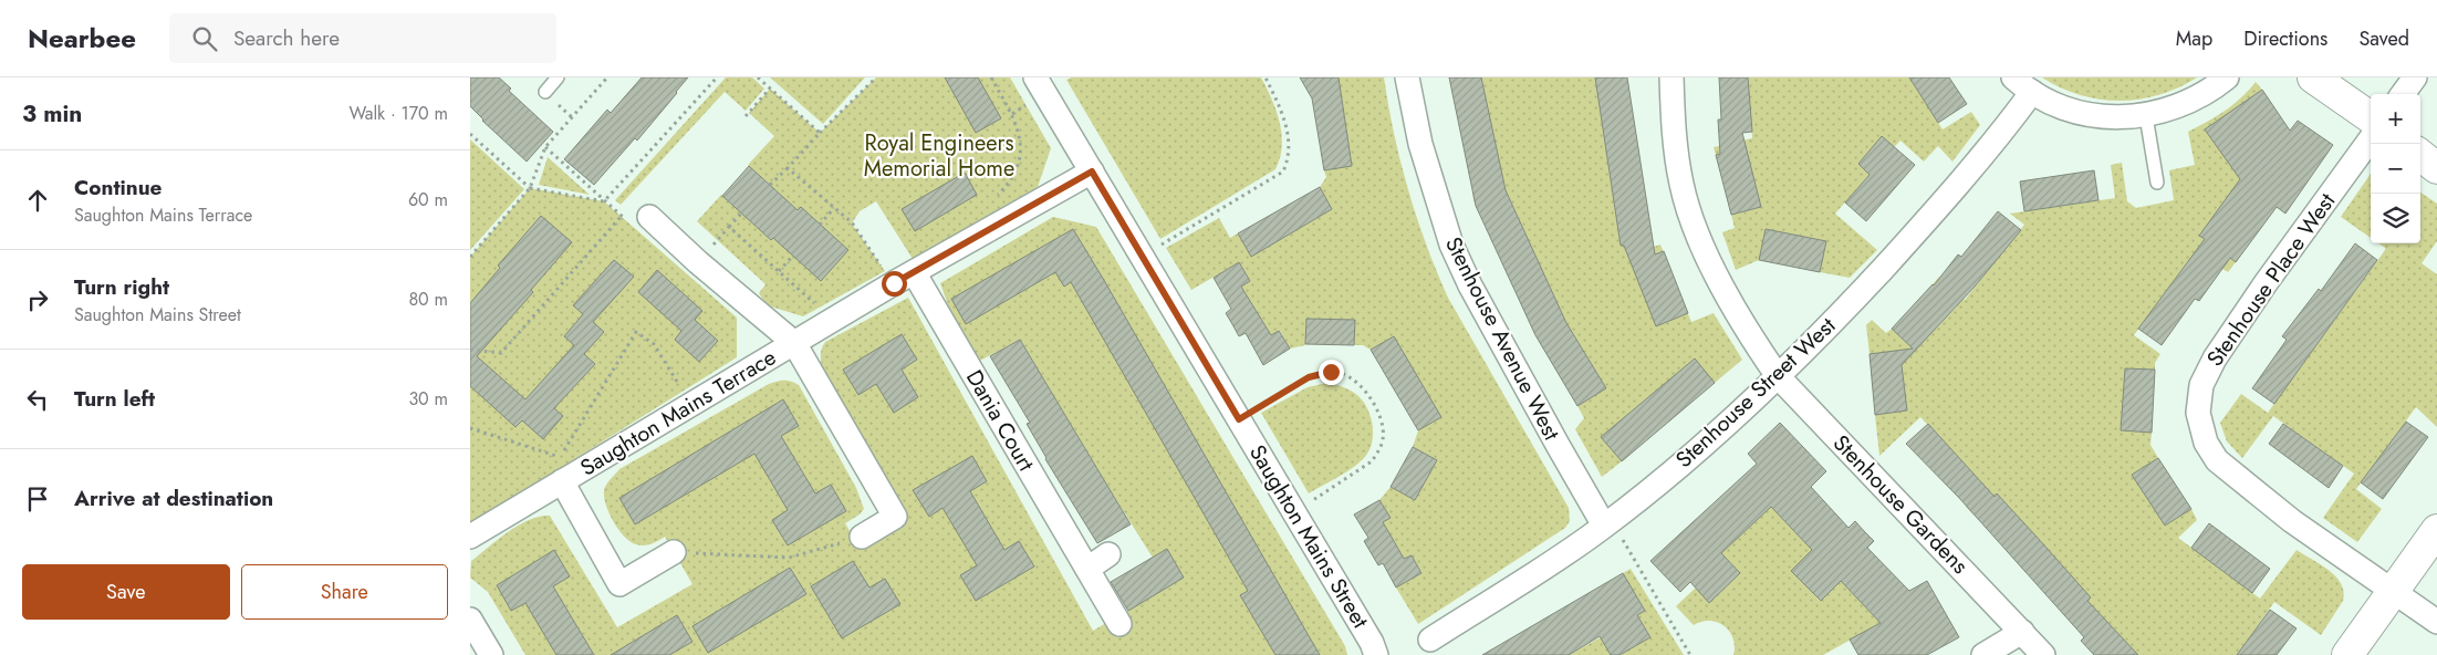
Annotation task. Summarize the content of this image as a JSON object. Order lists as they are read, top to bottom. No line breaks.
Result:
{"streets":{"street":["Stenhouse Place West","Stenhouse Avenue West","Stenhouse Street West","Saughton Mains Terrace","Dania Court","Stenhouse Gardens","Saughton Mains Street"]},"crossings":[["Stenhouse Avenue West","Stenhouse Street West"],["Stenhouse Street West","Stenhouse Gardens"],["Saughton Mains Terrace","Dania Court"],["Saughton Mains Terrace","Saughton Mains Street"]],"parks":["Royal Engineers Memorial Home"],"page":{"header":"Nearbee","search":"Search here","nav":["Map","Directions","Saved"],"heading":["3 min","Walk · 170 m"],"map_buttons":["+","−"],"list":[["Continue","Saughton Mains Terrace","60 m"],["Turn right","Saughton Mains Street","80 m"],["Turn left","30 m"],"Arrive at destination"],"buttons":["Save","Share"]}}
